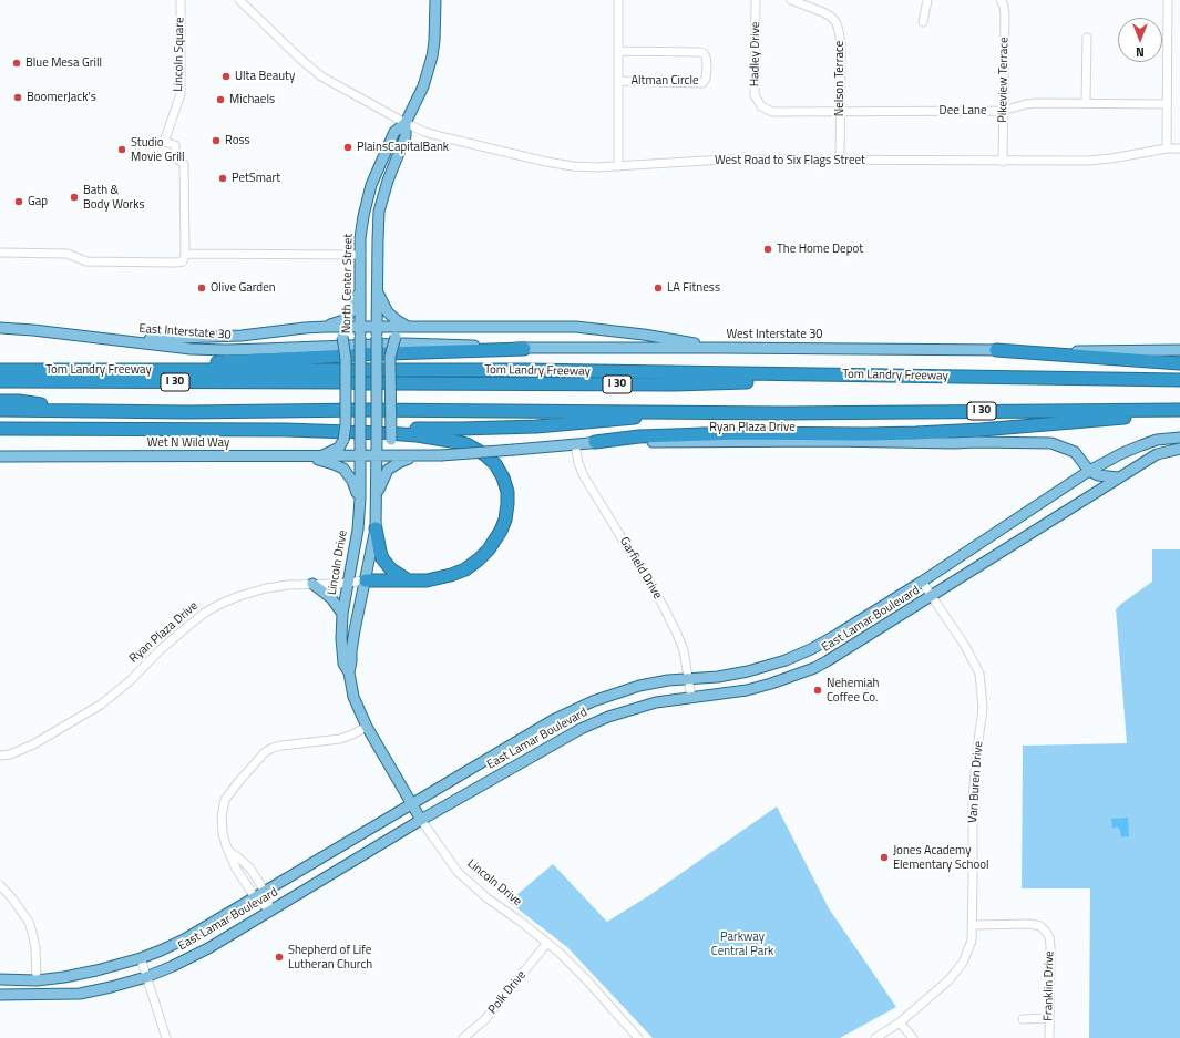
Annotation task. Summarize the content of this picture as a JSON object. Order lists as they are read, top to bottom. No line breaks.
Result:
{"streets":{"highway":["Tom Landry Freeway","I 30"],"main road":["North Center Street","East Interstate 30","West Interstate 30","Ryan Plaza Drive","Wet N Wild Way","Lincoln Drive","East Lamar Boulevard"],"street":["Lincoln Square","Hadley Drive","Nelson Terrace","Pikeview Terrace","Altman Circle","Dee Lane","West Road to Six Flags Street","Garfield Drive","Van Buren Drive","Franklin Drive","Polk Drive"]},"crossings":[["Hadley Drive","Dee Lane"],["Nelson Terrace","Dee Lane"],["Nelson Terrace","West Road to Six Flags Street"],["Pikeview Terrace","Dee Lane"],["Pikeview Terrace","West Road to Six Flags Street"],["West Road to Six Flags Street","North Center Street"],["North Center Street","East Interstate 30"],["North Center Street","West Interstate 30"],["North Center Street","Ryan Plaza Drive"],["North Center Street","Wet N Wild Way"],["North Center Street","Lincoln Drive"],["East Interstate 30","West Interstate 30"],["Tom Landry Freeway","I 30"],["Ryan Plaza Drive","Wet N Wild Way"],["Ryan Plaza Drive","Lincoln Drive"],["Ryan Plaza Drive","Garfield Drive"],["Ryan Plaza Drive","East Lamar Boulevard"],["Wet N Wild Way","Lincoln Drive"],["Lincoln Drive","East Lamar Boulevard"],["Lincoln Drive","Polk Drive"],["Garfield Drive","East Lamar Boulevard"],["East Lamar Boulevard","Van Buren Drive"],["Van Buren Drive","Franklin Drive"]],"parks":["Parkway Central Park"],"places":["Blue Mesa Grill","Ulta Beauty","BoomerJack's","Michaels","Ross","PlainsCapitalBank","Studio Movie Grill","PetSmart","Bath & Body Works","Gap","The Home Depot","Olive Garden","LA Fitness","Nehemiah Coffee Co.","Jones Academy Elementary School","Shepherd of Life Lutheran Church"],"north":"bottom"}
